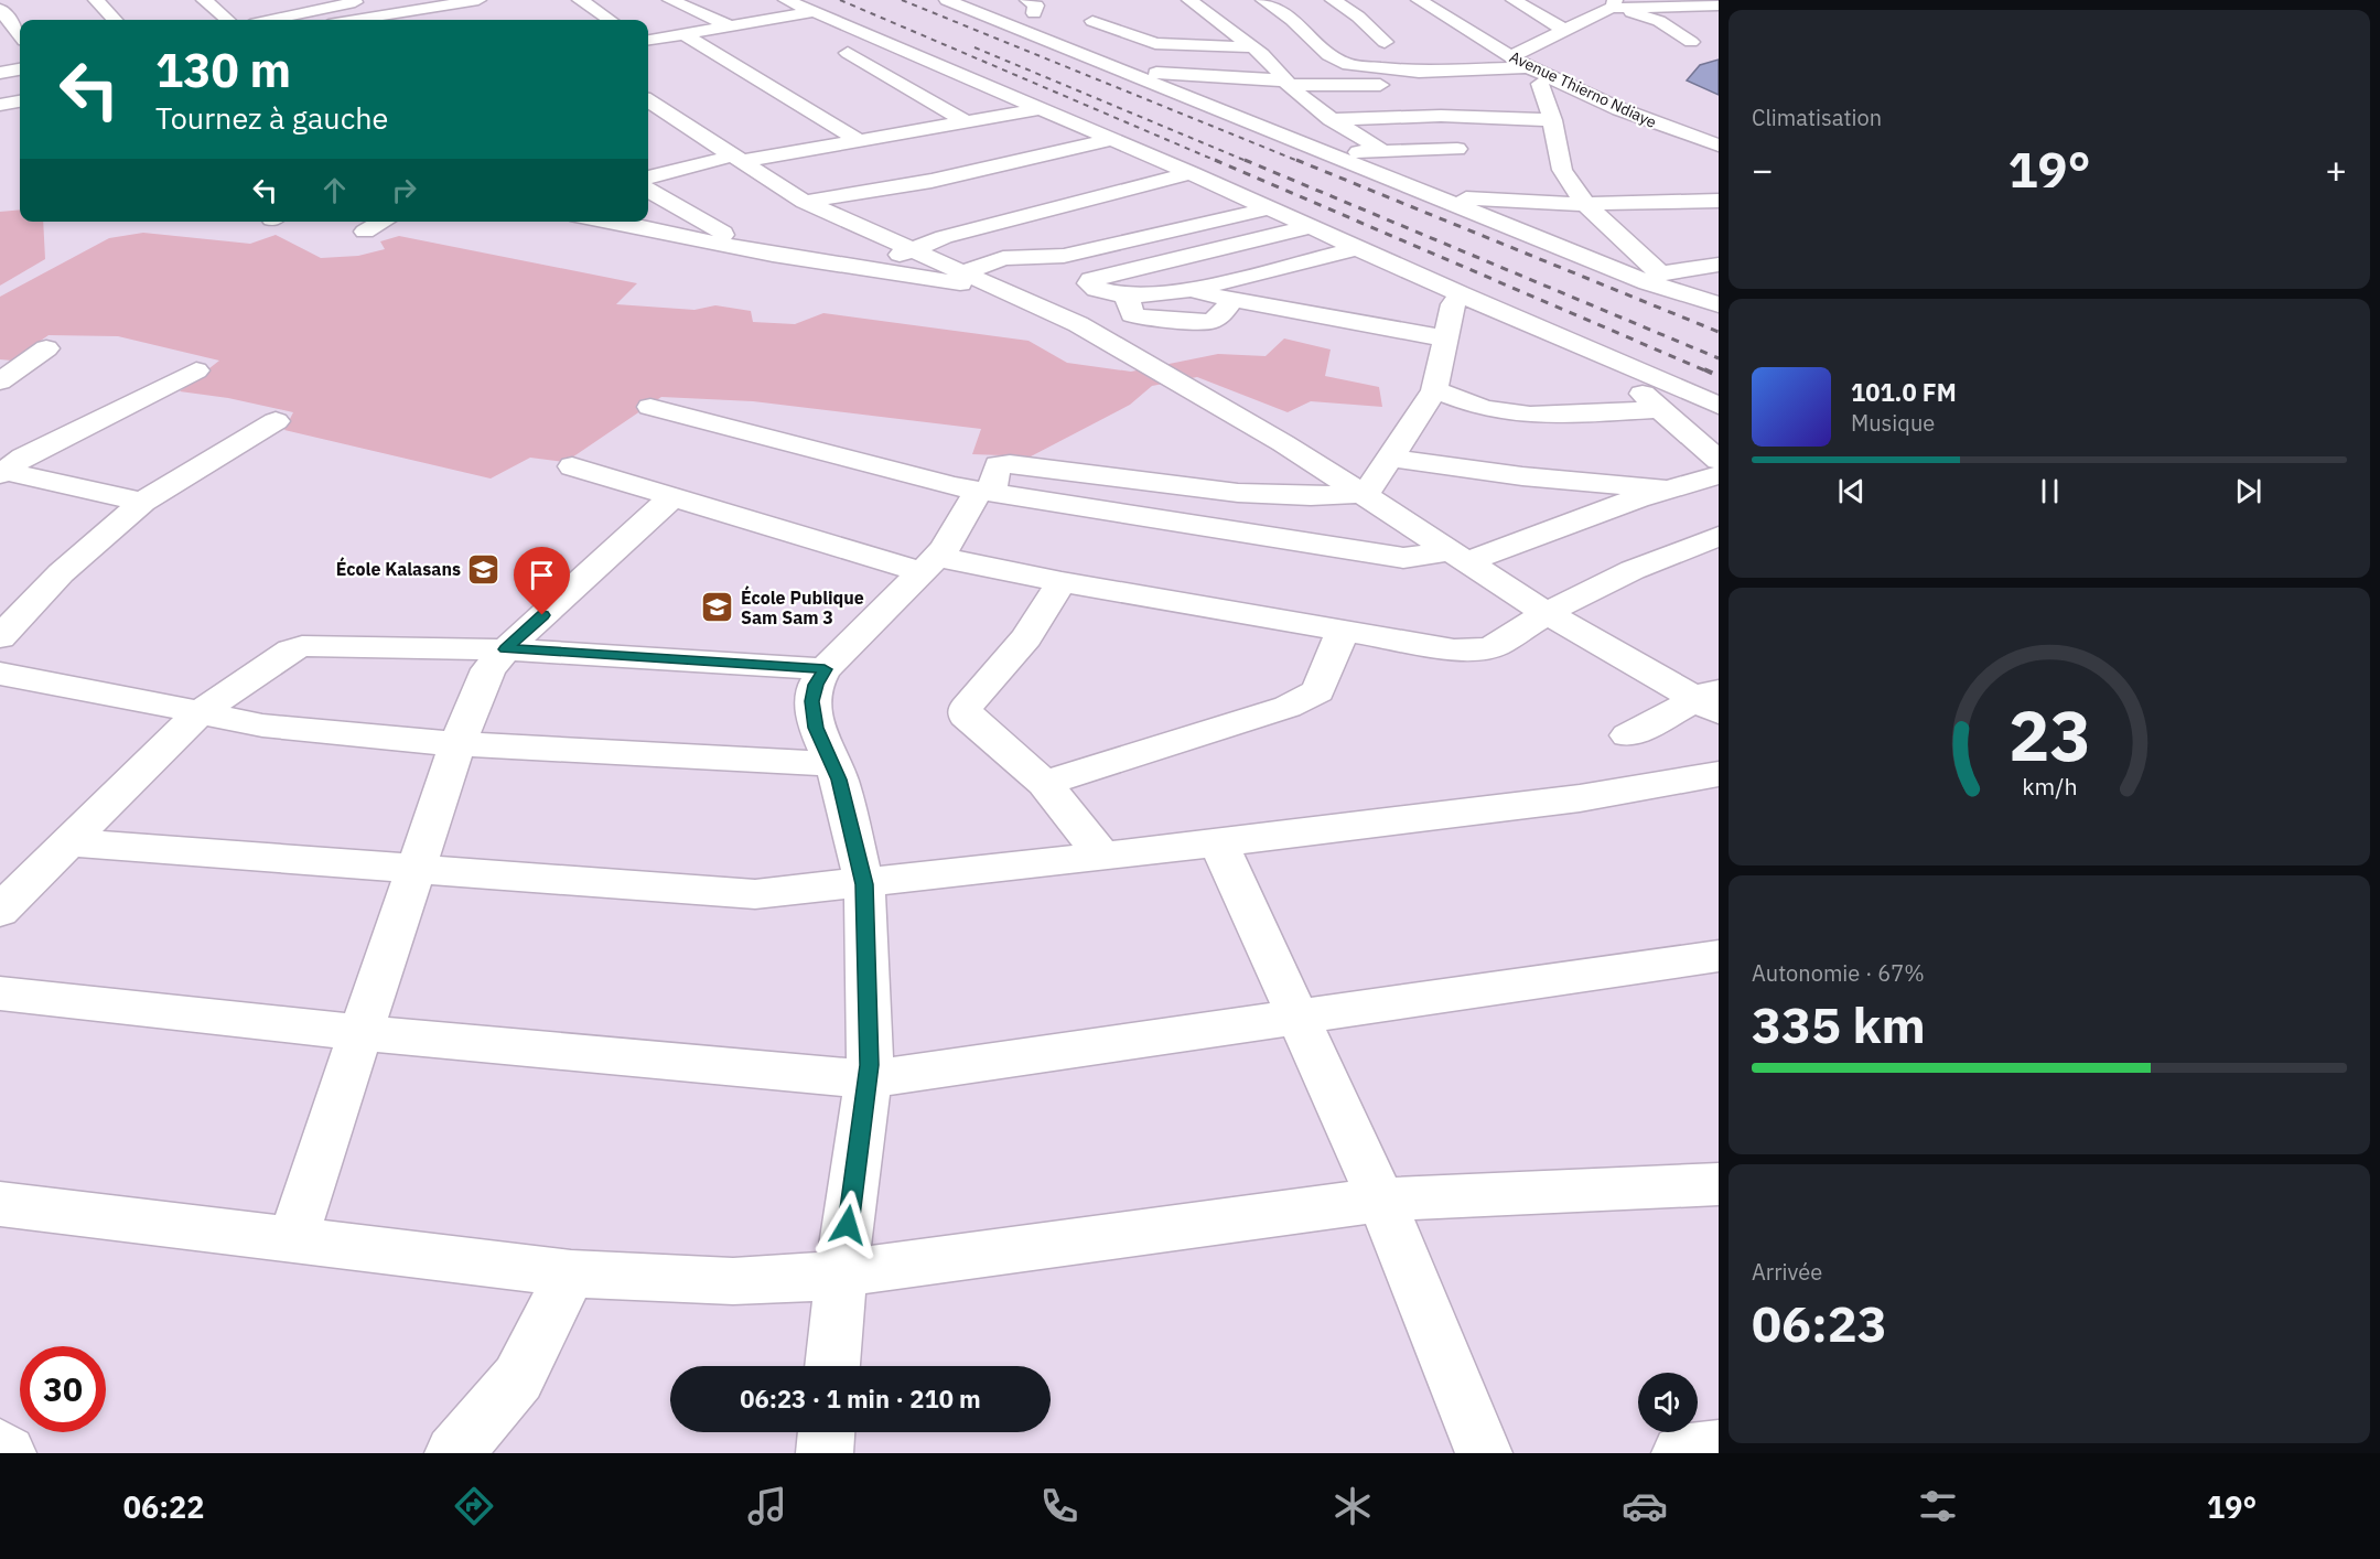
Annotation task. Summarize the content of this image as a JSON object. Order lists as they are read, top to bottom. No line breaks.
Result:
{"streets":{"street":["Avenue Thierno Ndiaye"]},"places":{"school or university":["École Kalasans","École Publique Sam Sam 3"]},"page":{"tile":["Climatisation",["Autonomie · 67%","335 km"],["Arrivée","06:23"]],"turn":["130 m","Tournez à gauche"],"heat":["−","19°","+"],"song":["101.0 FM","Musique"],"limit":"30","trip":"06:23 · 1 min · 210 m","tabs":["06:22","19°"],"gauge":["23","km/h"]}}
